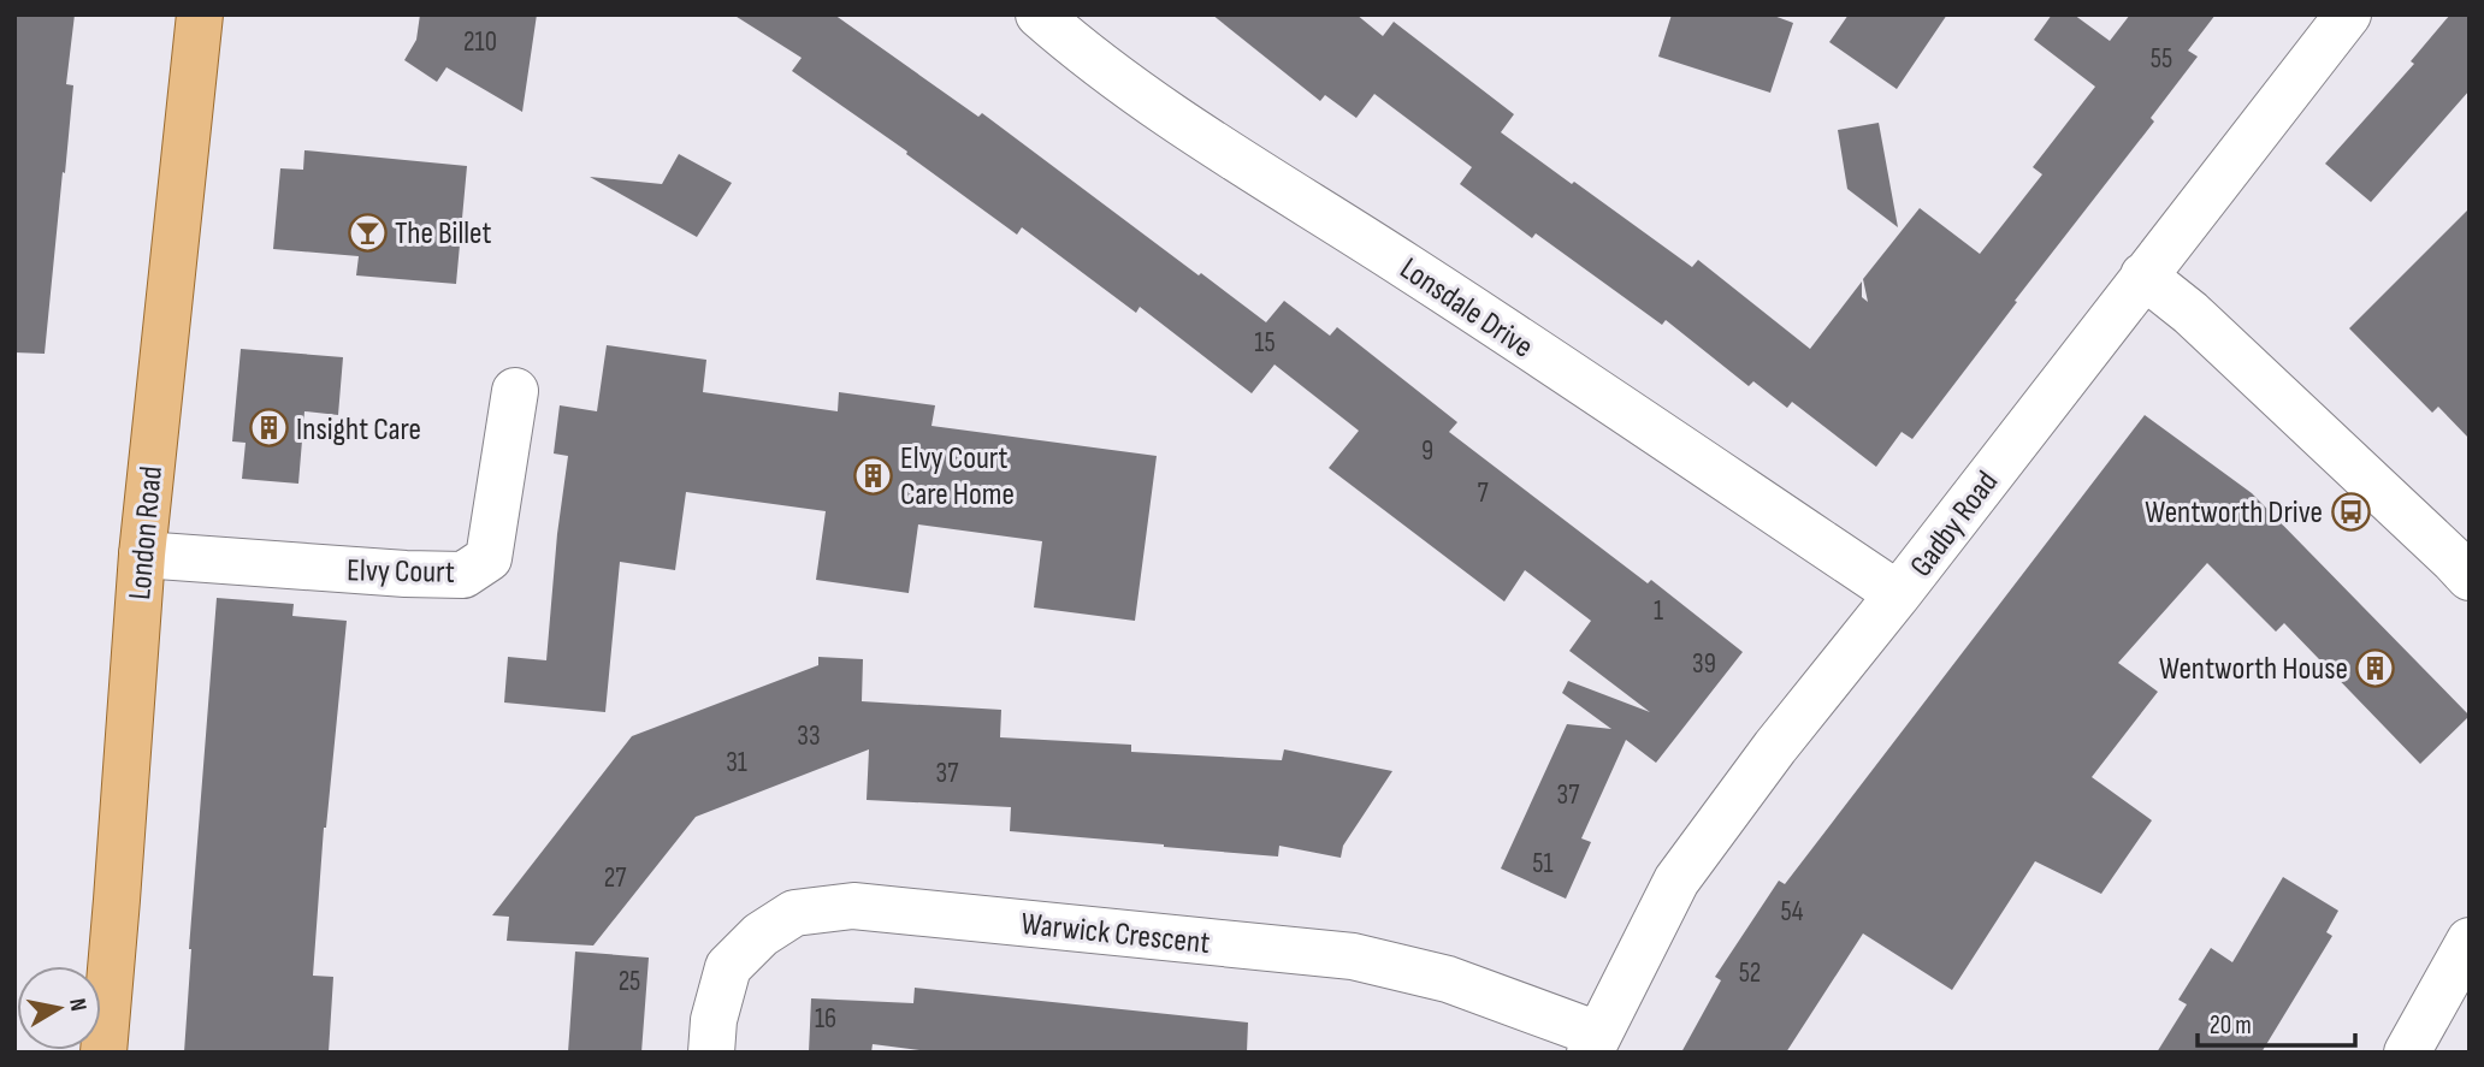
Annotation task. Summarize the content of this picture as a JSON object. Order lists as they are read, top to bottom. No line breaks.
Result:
{"streets":{"main road":["London Road"],"street":["Lonsdale Drive","Gadby Road","Elvy Court","Warwick Crescent"]},"crossings":[["Lonsdale Drive","Gadby Road"],["Gadby Road","Warwick Crescent"],["London Road","Elvy Court"]],"places":{"bar":["The Billet"],"building":["Insight Care","Elvy Court Care Home","Wentworth House"],"bus stop":["Wentworth Drive"]},"house_numbers":["210","55","15","9","7","1","39","33","31","37","37","51","27","54","52","25","16"],"scale_bar":"20 m","north":"right"}
